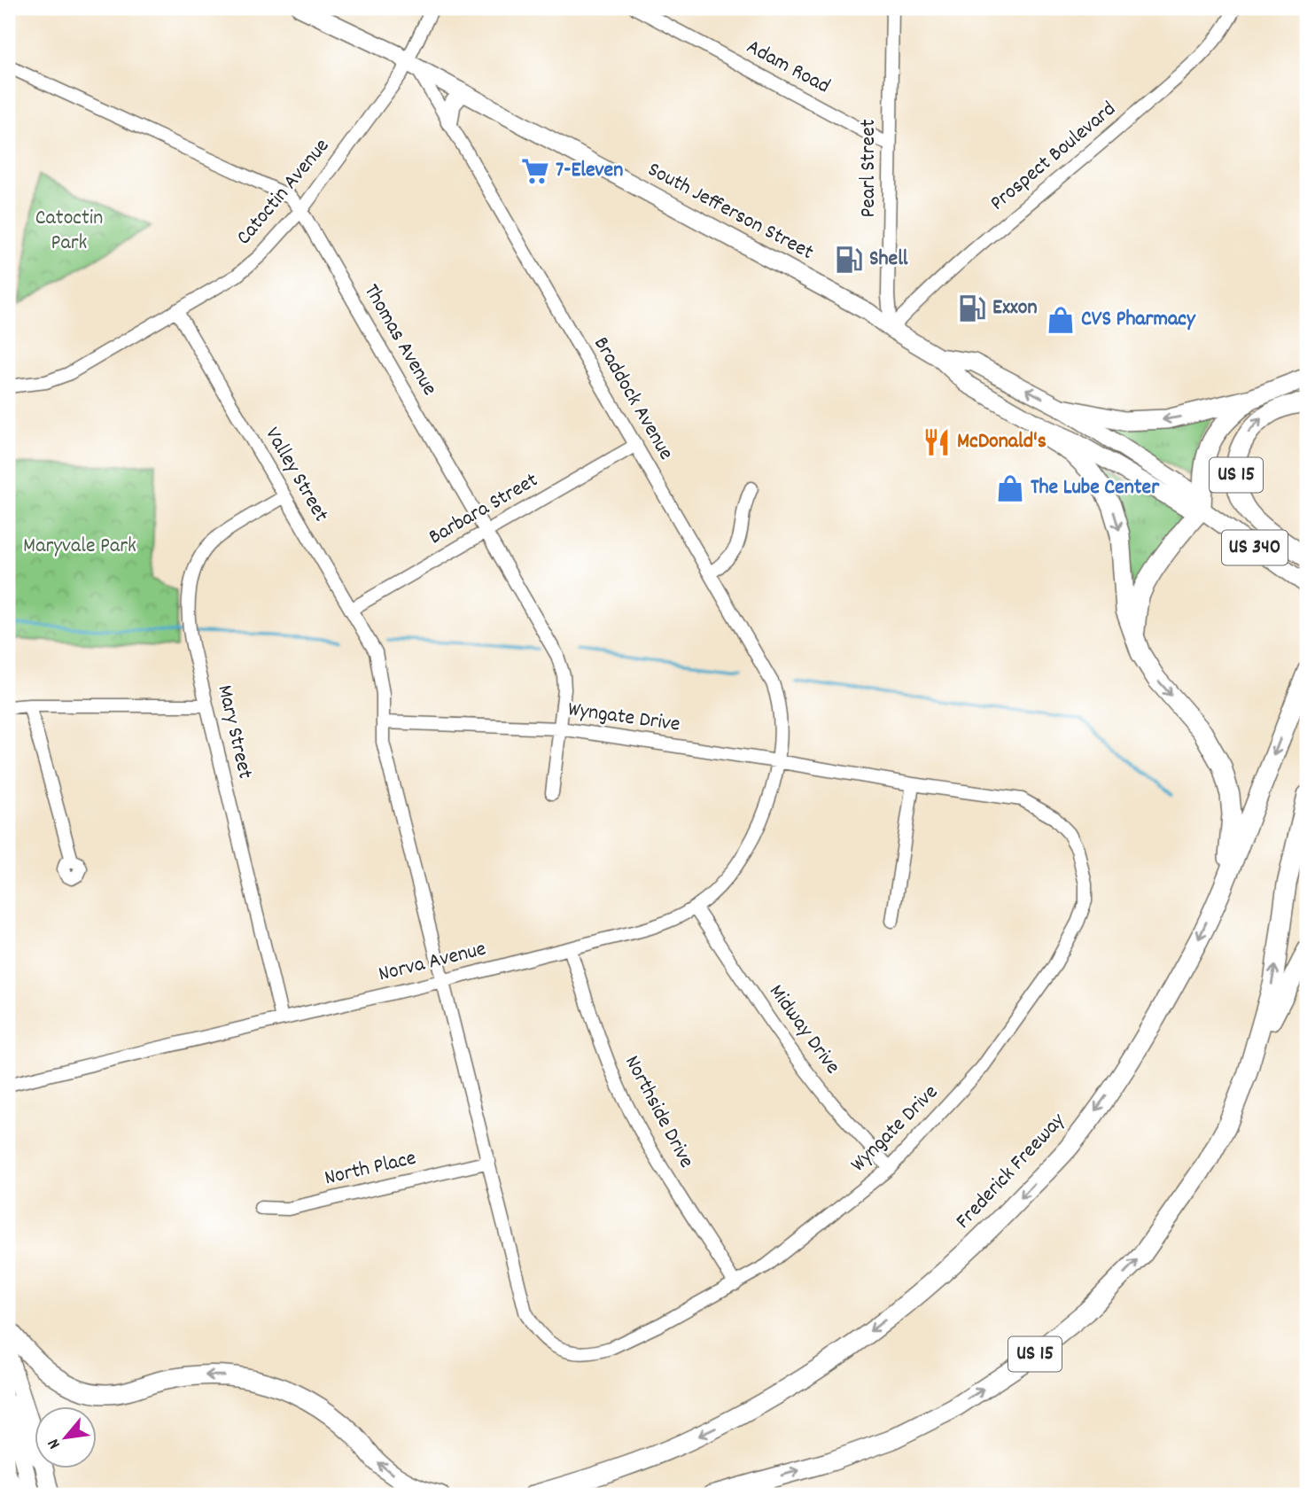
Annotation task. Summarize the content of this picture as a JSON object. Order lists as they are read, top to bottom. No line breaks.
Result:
{"streets":{"highway":["US 15","Frederick Freeway"],"main road":["South Jefferson Street","US 340"],"street":["Adam Road","Prospect Boulevard","Pearl Street","Catoctin Avenue","Thomas Avenue","Braddock Avenue","Valley Street","Barbara Street","Wyngate Drive","Mary Street","Norva Avenue","Midway Drive","Northside Drive","North Place"]},"crossings":[["Adam Road","Pearl Street"],["Prospect Boulevard","Pearl Street"],["Prospect Boulevard","South Jefferson Street"],["Pearl Street","South Jefferson Street"],["Catoctin Avenue","South Jefferson Street"],["Catoctin Avenue","Thomas Avenue"],["Catoctin Avenue","Braddock Avenue"],["Catoctin Avenue","Valley Street"],["South Jefferson Street","Braddock Avenue"],["Thomas Avenue","Barbara Street"],["Thomas Avenue","Wyngate Drive"],["Braddock Avenue","Barbara Street"],["Braddock Avenue","Wyngate Drive"],["Braddock Avenue","Norva Avenue"],["Valley Street","Barbara Street"],["Valley Street","Wyngate Drive"],["Valley Street","Mary Street"],["Wyngate Drive","Norva Avenue"],["Wyngate Drive","Midway Drive"],["Wyngate Drive","Northside Drive"],["Wyngate Drive","North Place"],["Mary Street","Norva Avenue"],["Norva Avenue","Midway Drive"],["Norva Avenue","Northside Drive"]],"parks":["Catoctin Park","Maryvale Park"],"places":{"supermarket":["7-Eleven"],"fuel station":["Shell","Exxon"],"shop":["CVS Pharmacy","The Lube Center"],"restaurant":["McDonald's"]},"north":"bottom left"}
